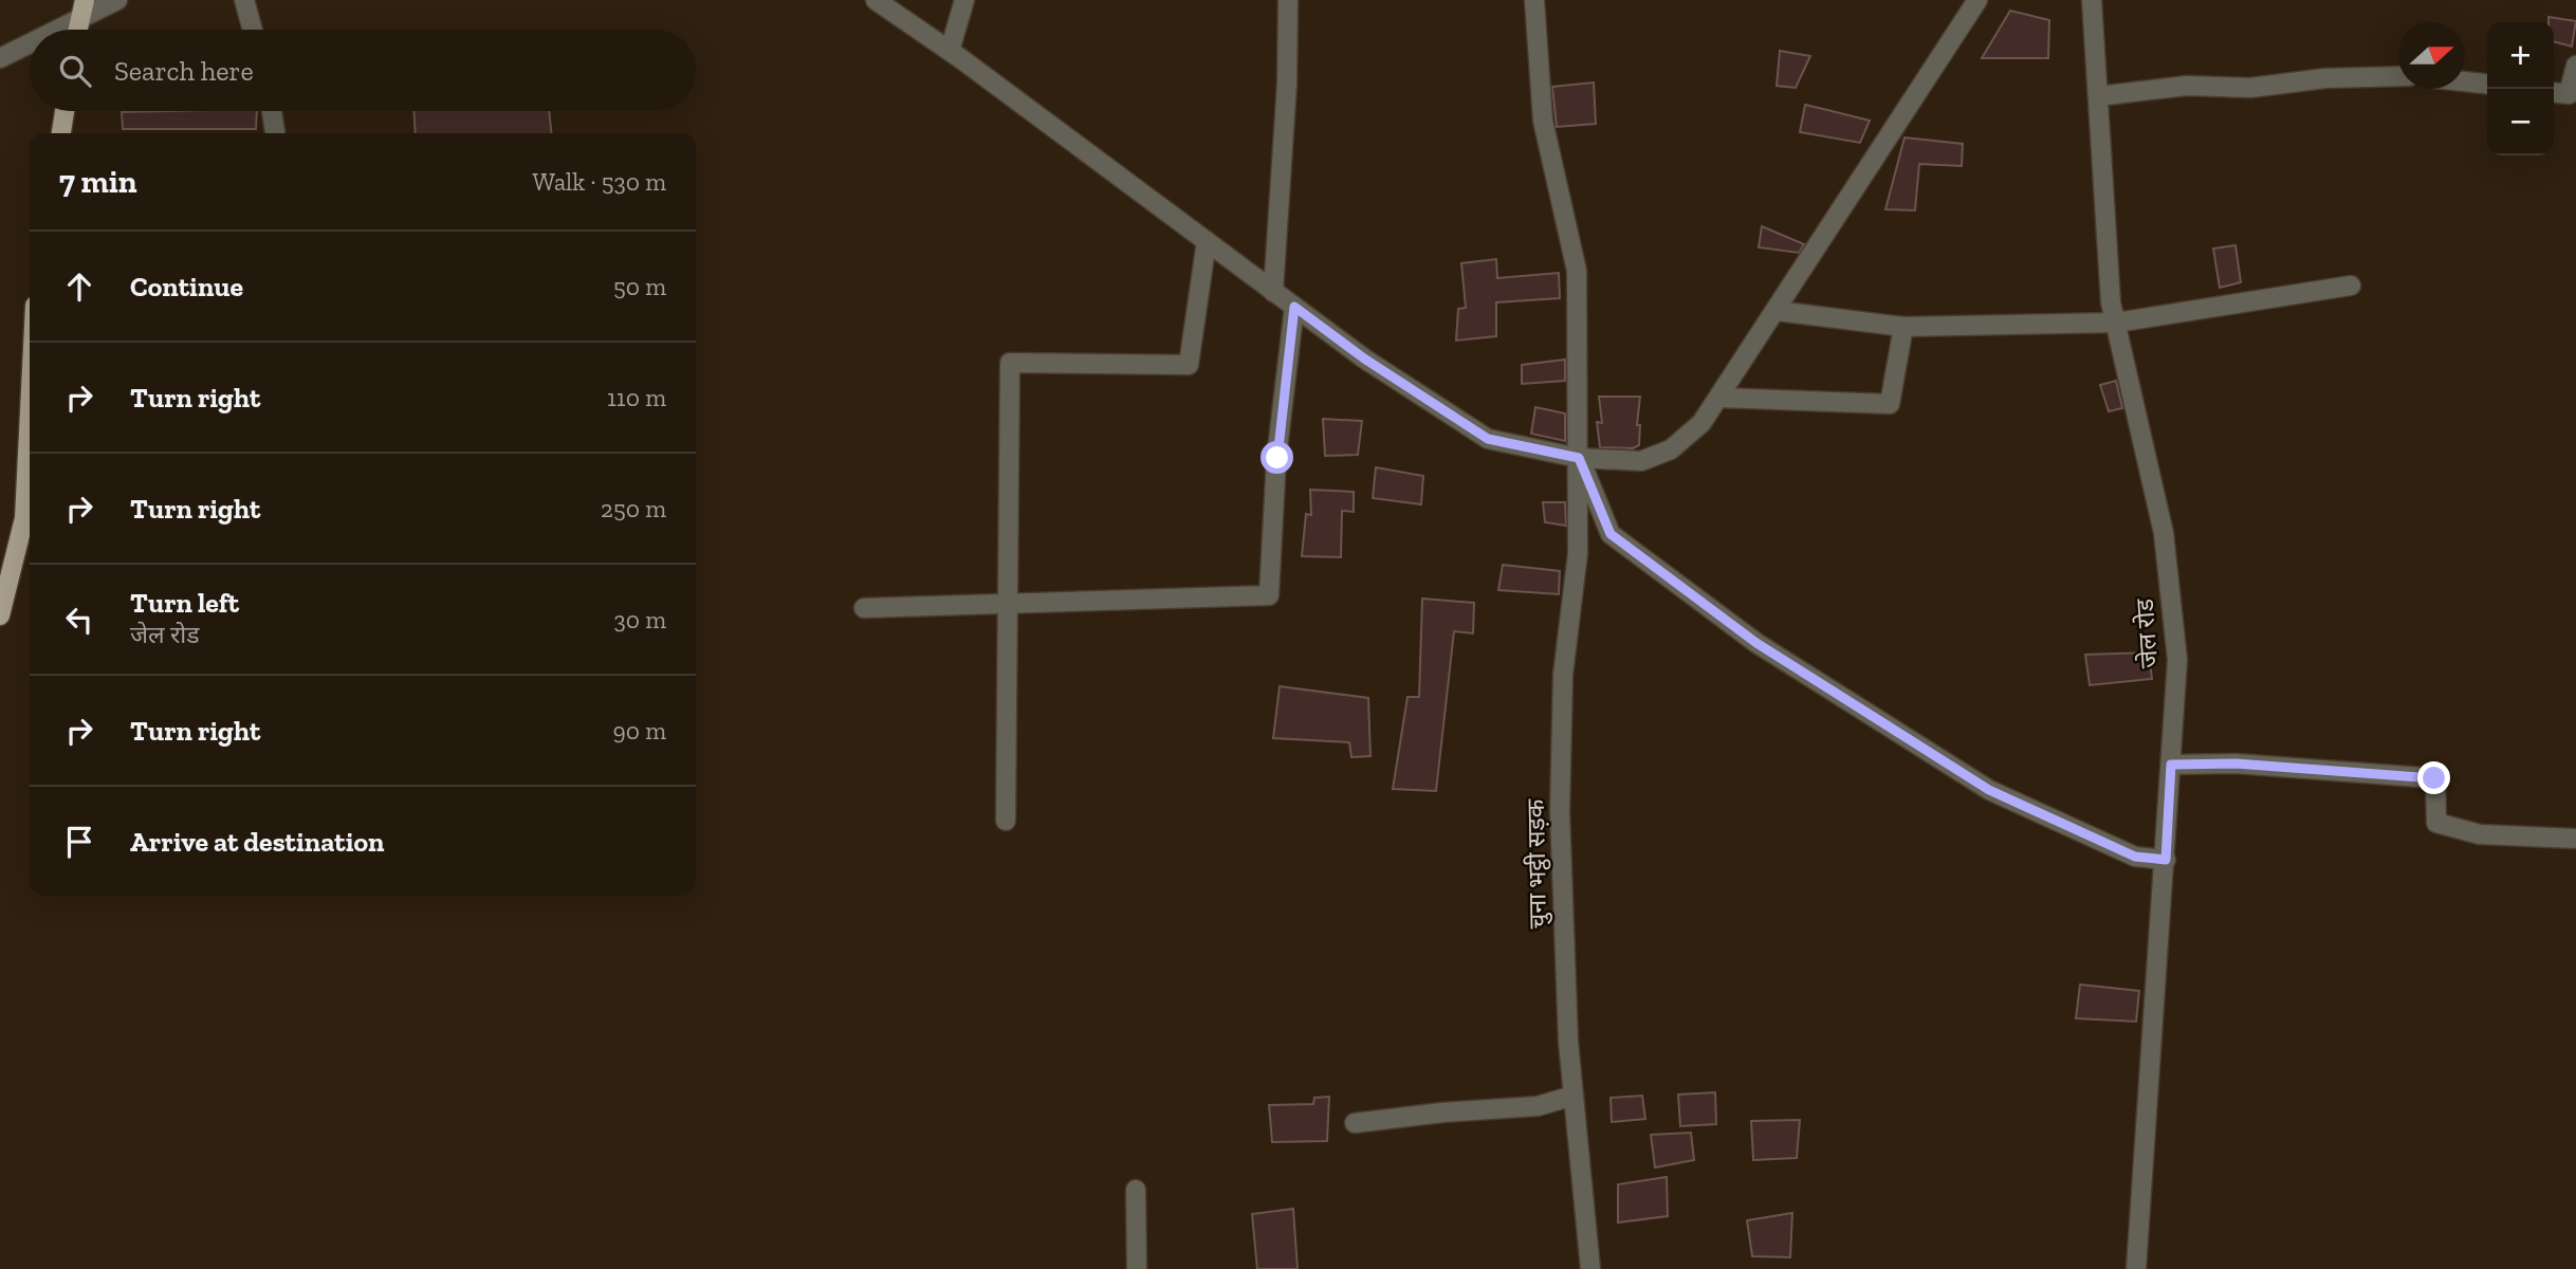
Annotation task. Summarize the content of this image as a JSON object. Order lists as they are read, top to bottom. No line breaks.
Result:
{"streets":{"street":["जेल रोड","चुना भट्ठी सड़क"]},"north":"right","page":{"map_buttons":["+","−"],"search":"Search here","heading":["7 min","Walk · 530 m"],"list":[["Continue","50 m"],["Turn right","110 m"],["Turn right","250 m"],["Turn left","जेल रोड","30 m"],["Turn right","90 m"],"Arrive at destination"]}}
